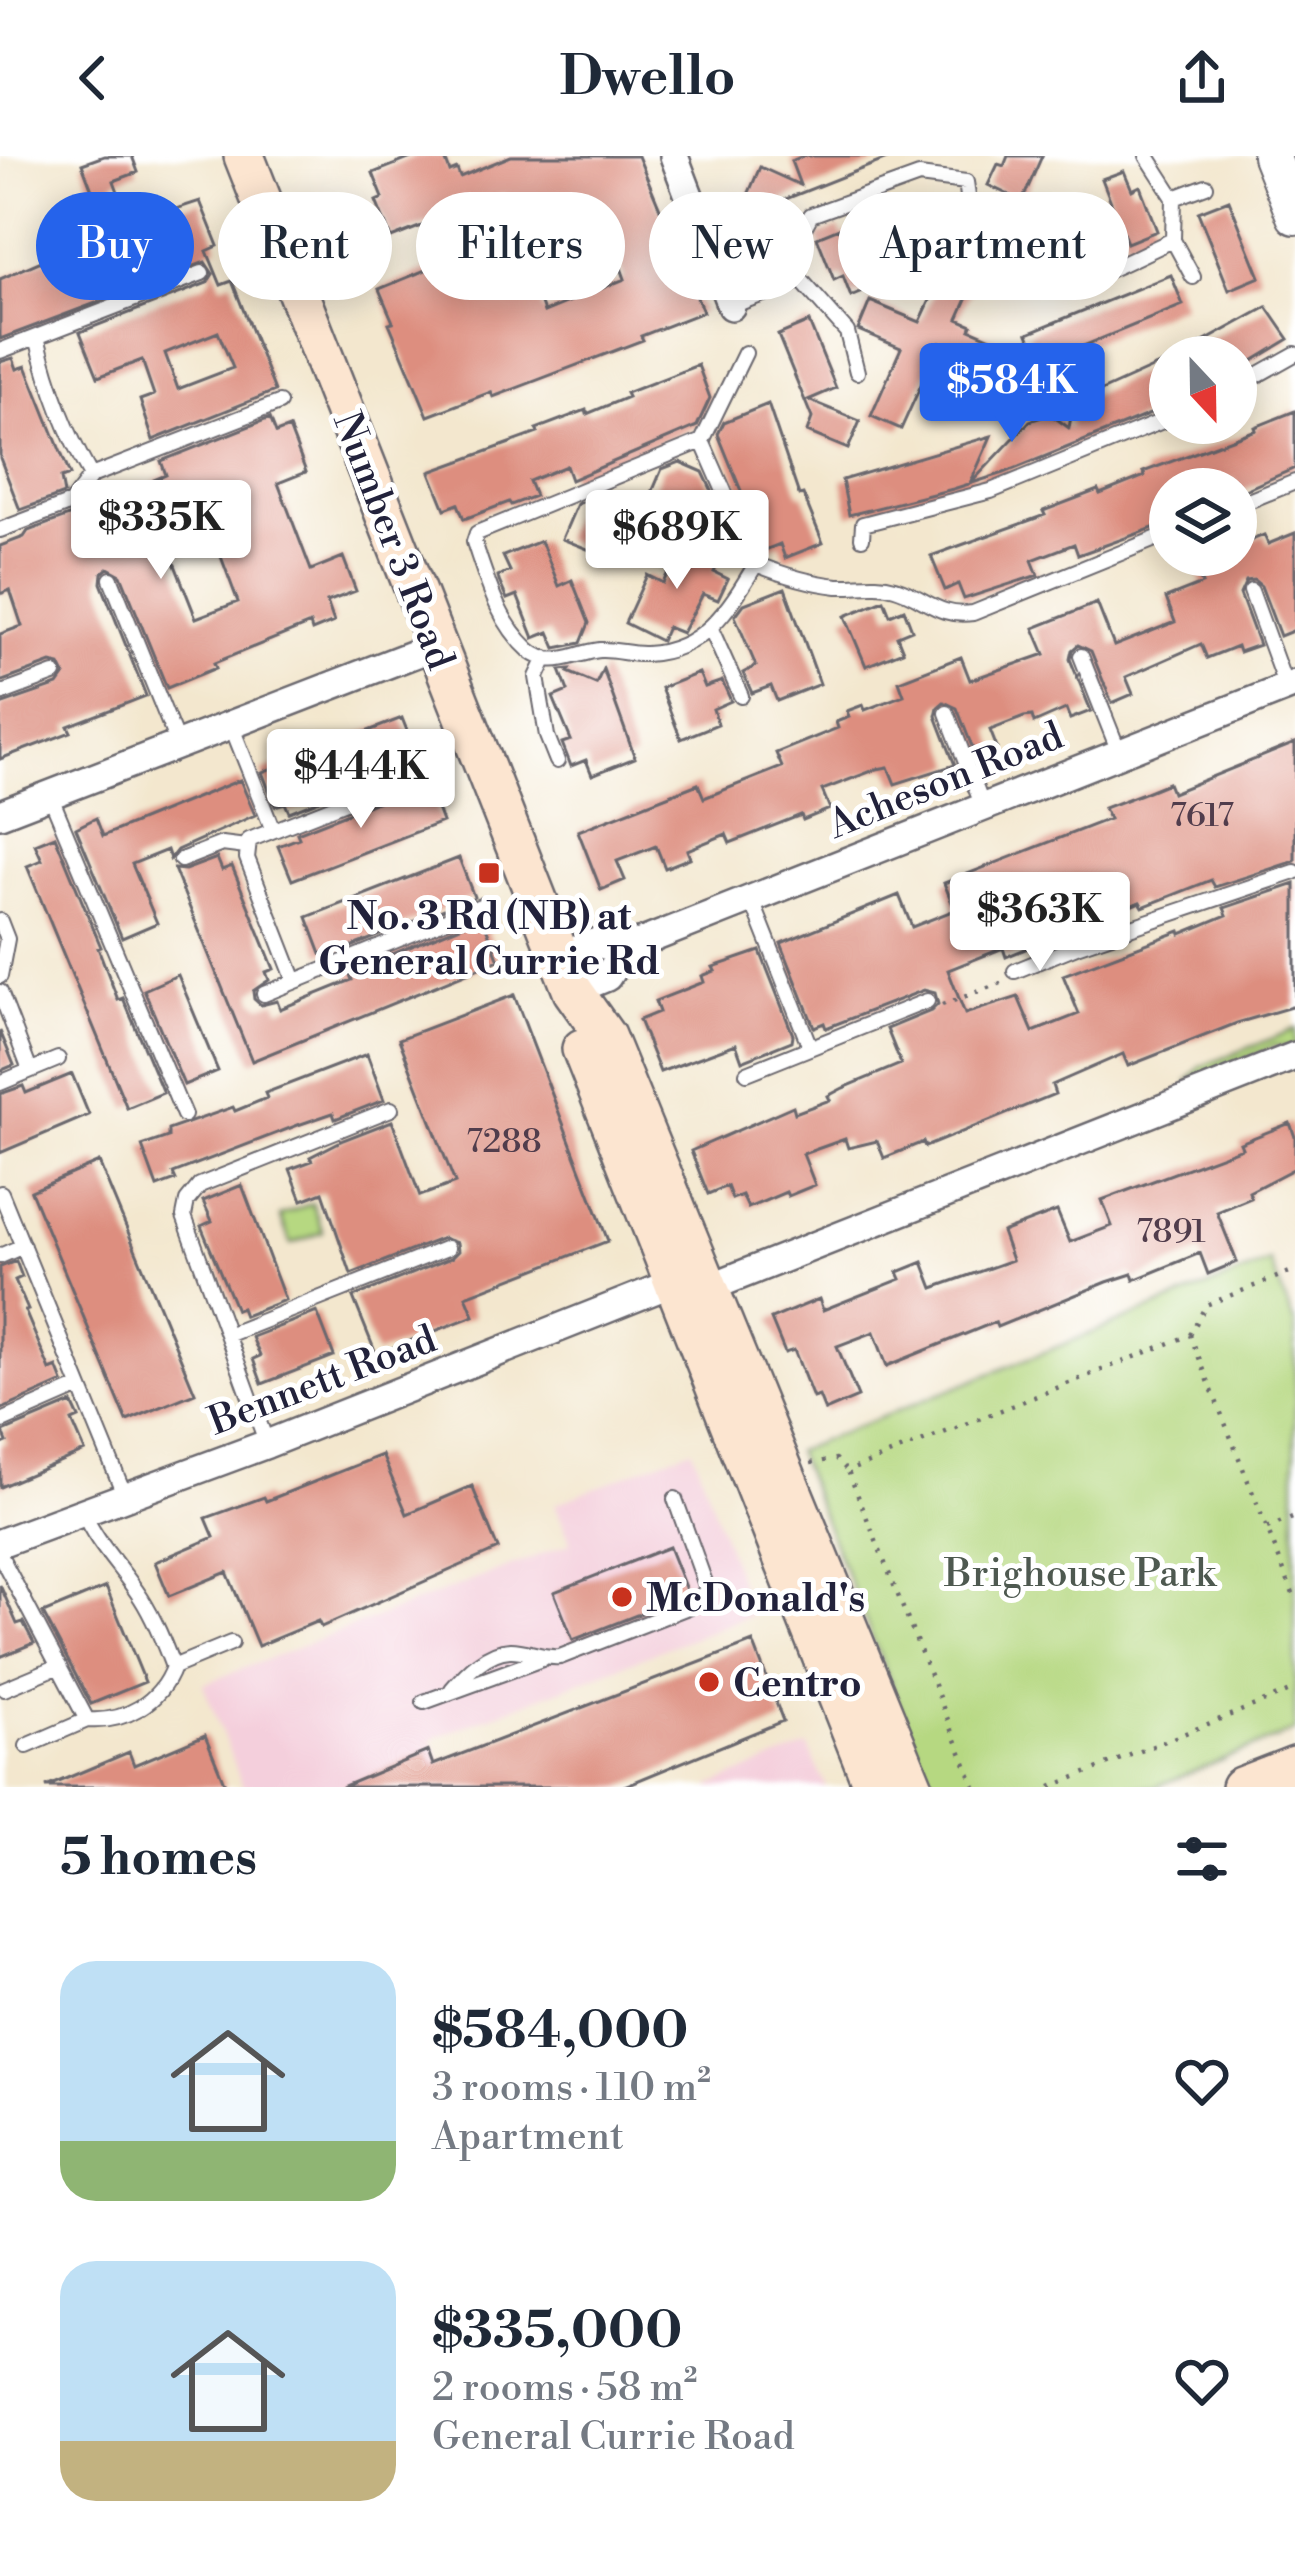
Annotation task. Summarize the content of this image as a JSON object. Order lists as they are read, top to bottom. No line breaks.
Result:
{"streets":{"main road":["Number 3 Road"],"street":["Acheson Road","Bennett Road"]},"crossings":[["Number 3 Road","Acheson Road"],["Number 3 Road","Bennett Road"]],"parks":["Brighouse Park"],"places":{"transit":["No. 3 Rd (NB) at General Currie Rd"],"other":["McDonald's","Centro"]},"house_numbers":["7617","7288","7891"],"north":"bottom","page":{"header":"Dwello","chip":["Buy","Rent","Filters","New","Apartment"],"price":["$584K","$335K","$689K","$444K","$363K"],"heading":"5 homes","list":[{"name":"$584,000","note":"3 rooms · 110 m² · Apartment"},{"name":"$335,000","note":"2 rooms · 58 m² · General Currie Road"}]}}
